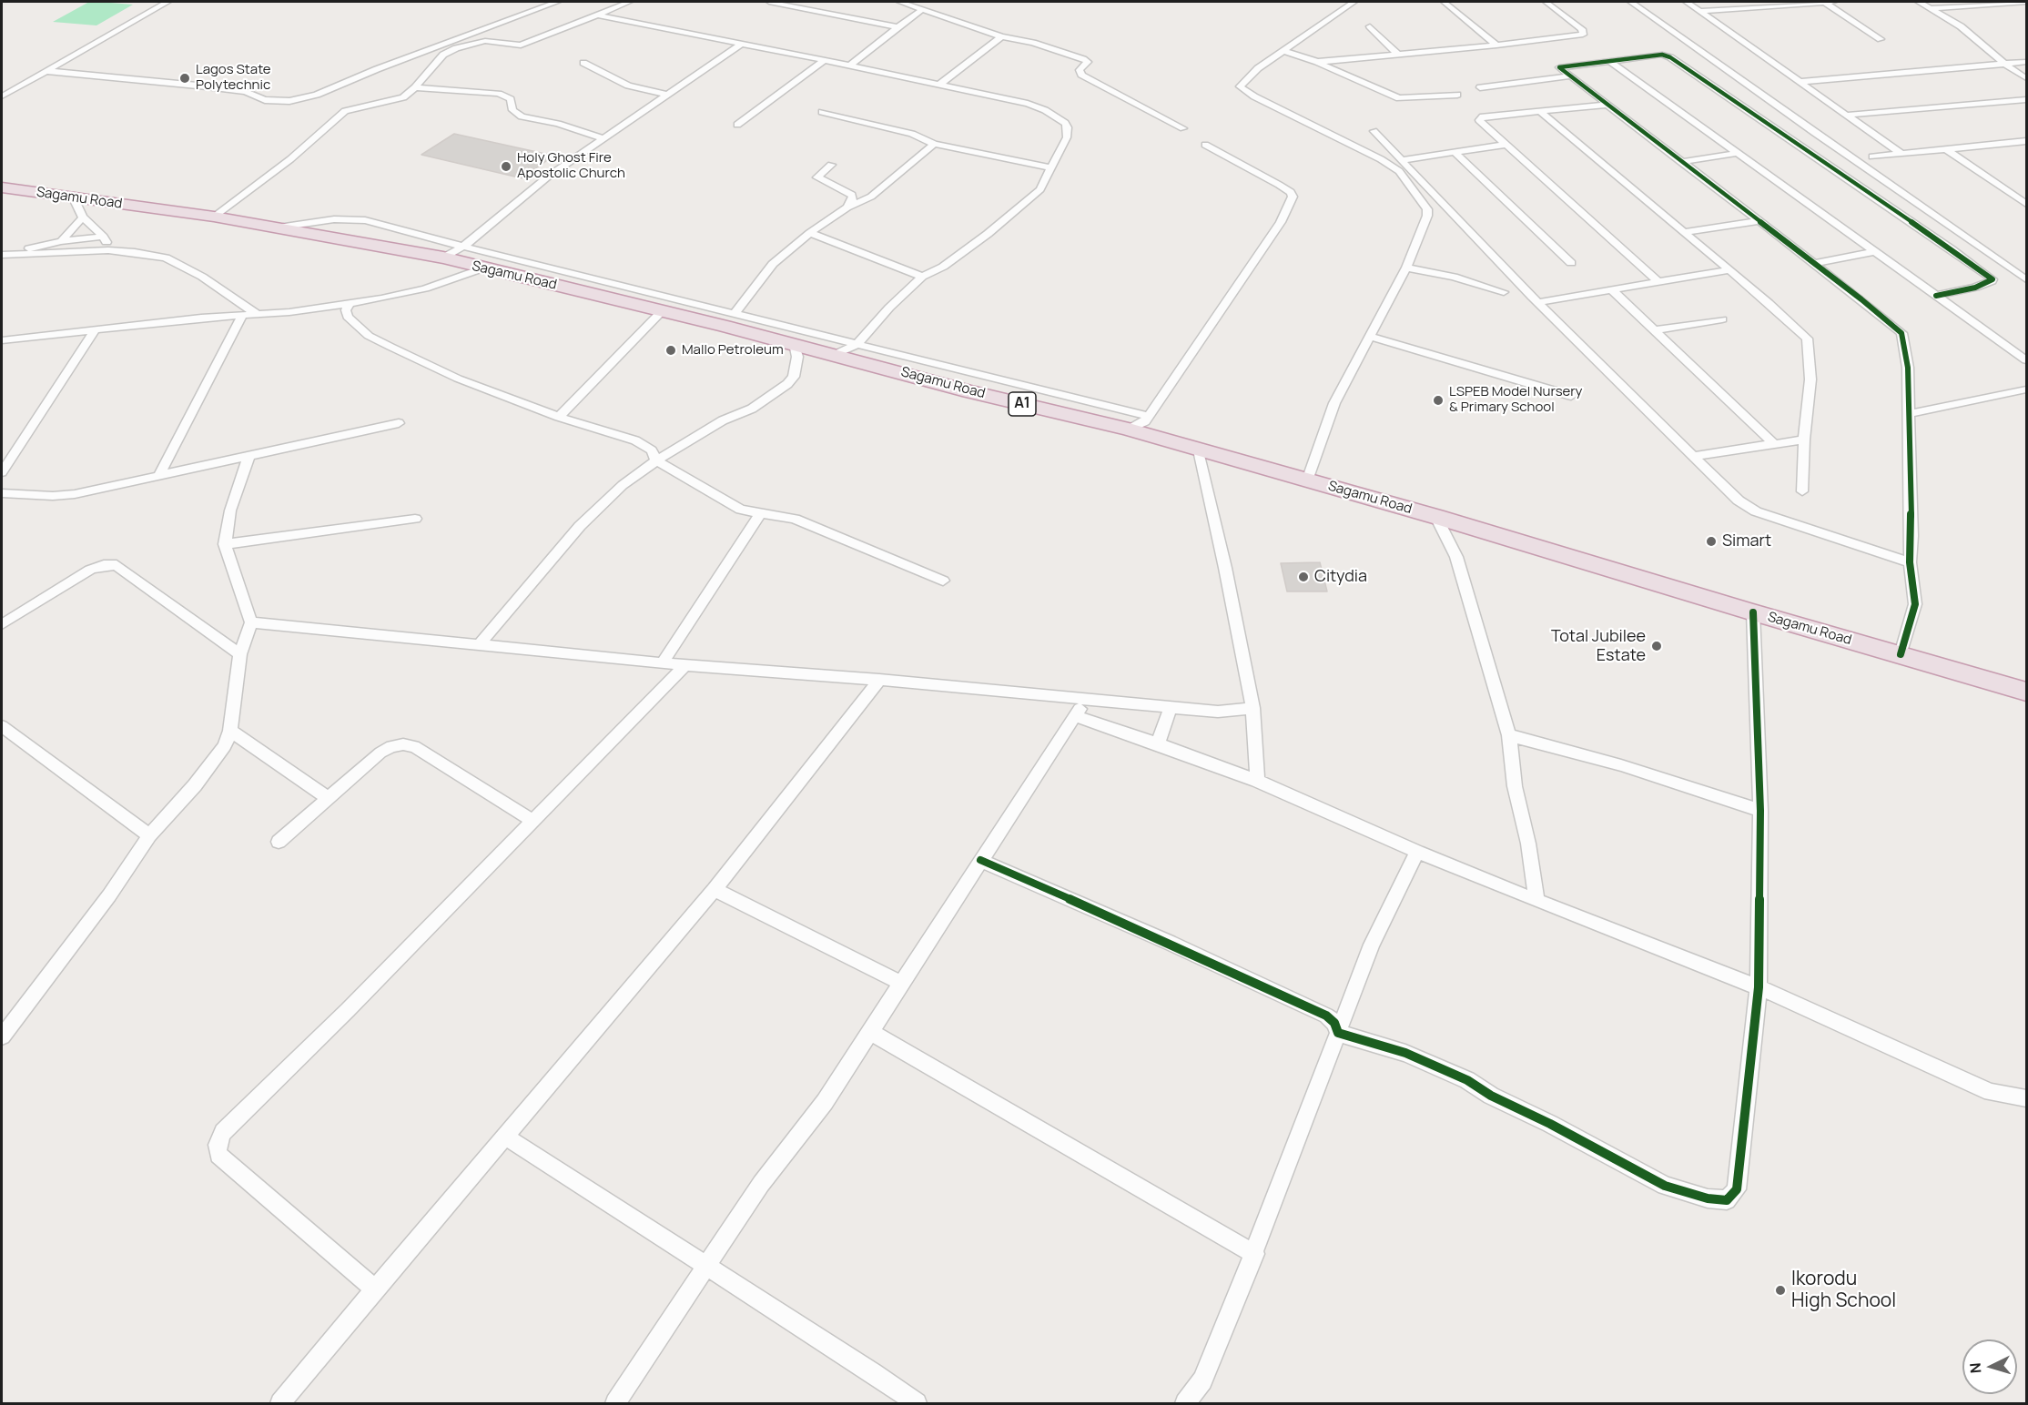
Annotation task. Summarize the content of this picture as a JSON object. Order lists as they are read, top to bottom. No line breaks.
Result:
{"streets":{"highway":["Sagamu Road","A1"]},"places":["Lagos State Polytechnic","Holy Ghost Fire Apostolic Church","Mallo Petroleum","LSPEB Model Nursery & Primary School","Simart","Citydia","Total Jubilee Estate","Ikorodu High School"],"north":"left"}
